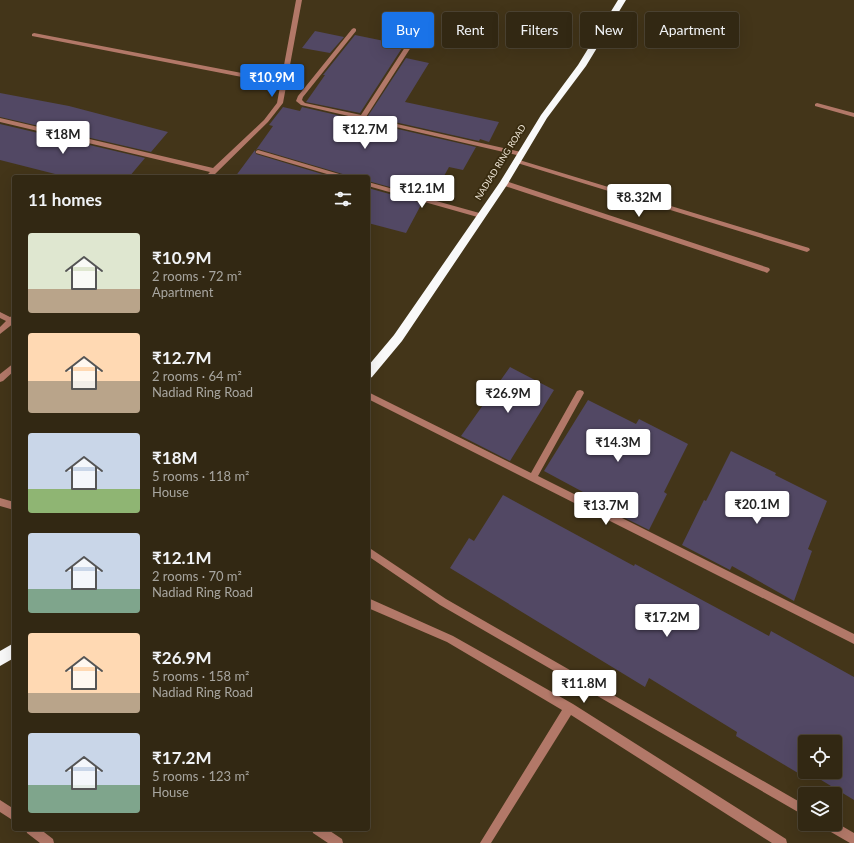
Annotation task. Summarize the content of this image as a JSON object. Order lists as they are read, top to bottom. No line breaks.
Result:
{"streets":{"highway":["NADIAD RING ROAD"]},"page":{"chip":["Buy","Rent","Filters","New","Apartment"],"price":["₹10.9M","₹12.7M","₹18M","₹12.1M","₹8.32M","₹26.9M","₹14.3M","₹20.1M","₹13.7M","₹17.2M","₹11.8M"],"heading":"11 homes","list":[{"name":"₹10.9M","note":"2 rooms · 72 m² · Apartment"},{"name":"₹12.7M","note":"2 rooms · 64 m² · Nadiad Ring Road"},{"name":"₹18M","note":"5 rooms · 118 m² · House"},{"name":"₹12.1M","note":"2 rooms · 70 m² · Nadiad Ring Road"},{"name":"₹26.9M","note":"5 rooms · 158 m² · Nadiad Ring Road"},{"name":"₹17.2M","note":"5 rooms · 123 m² · House"}]}}
